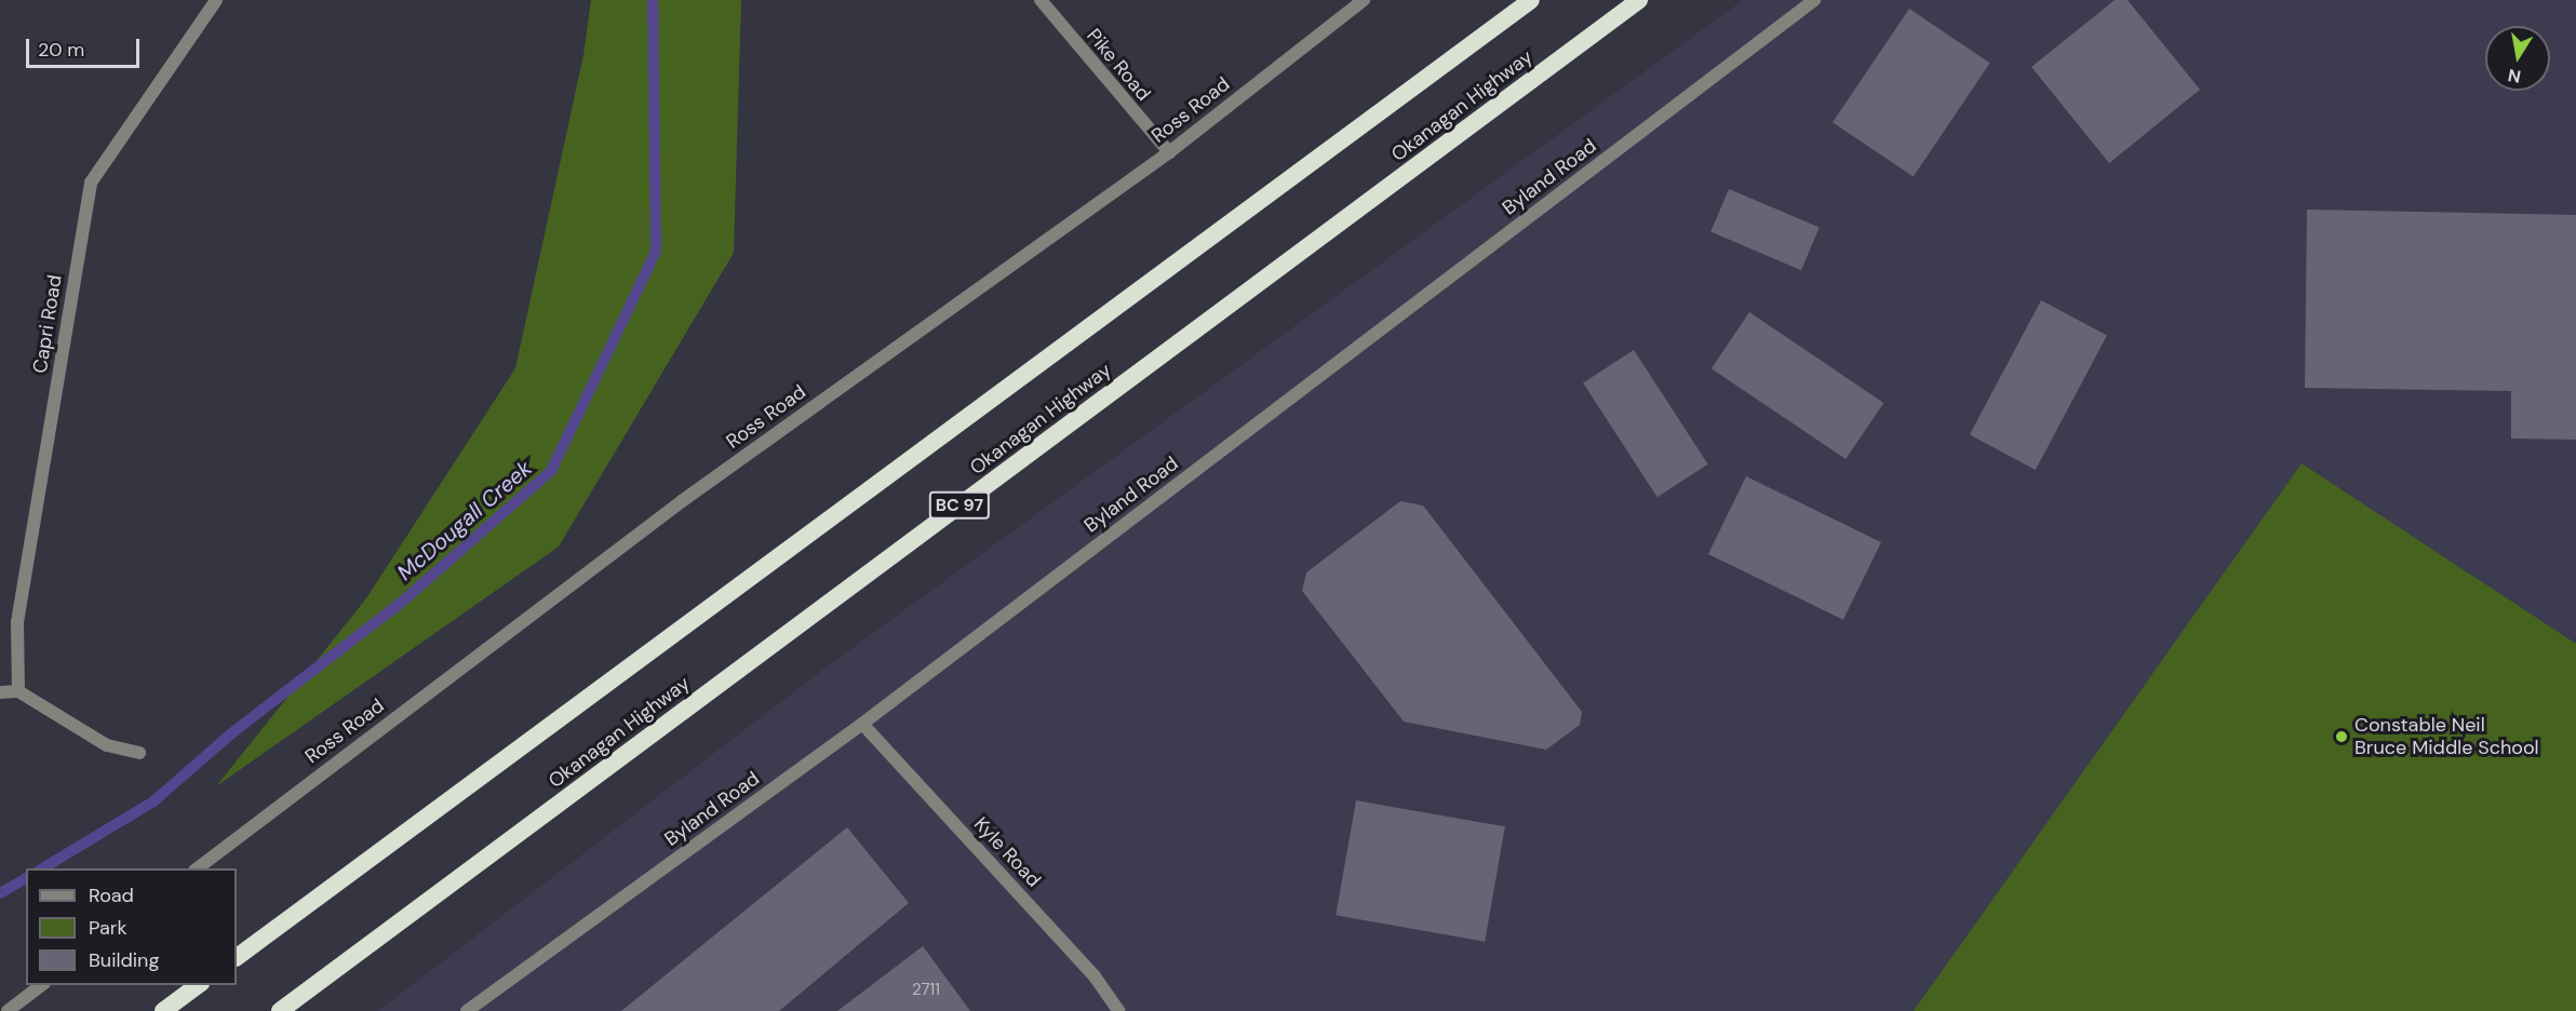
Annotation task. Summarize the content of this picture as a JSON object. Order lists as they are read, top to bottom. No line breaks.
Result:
{"streets":{"highway":["Okanagan Highway","BC 97"],"street":["Pike Road","Ross Road","Byland Road","Capri Road","Kyle Road"]},"crossings":[["Pike Road","Ross Road"],["Byland Road","Kyle Road"]],"water":["McDougall Creek"],"places":["Constable Neil Bruce Middle School"],"house_numbers":["2711"],"legend":["Road","Park","Building"],"scale_bar":"20 m","north":"bottom"}
